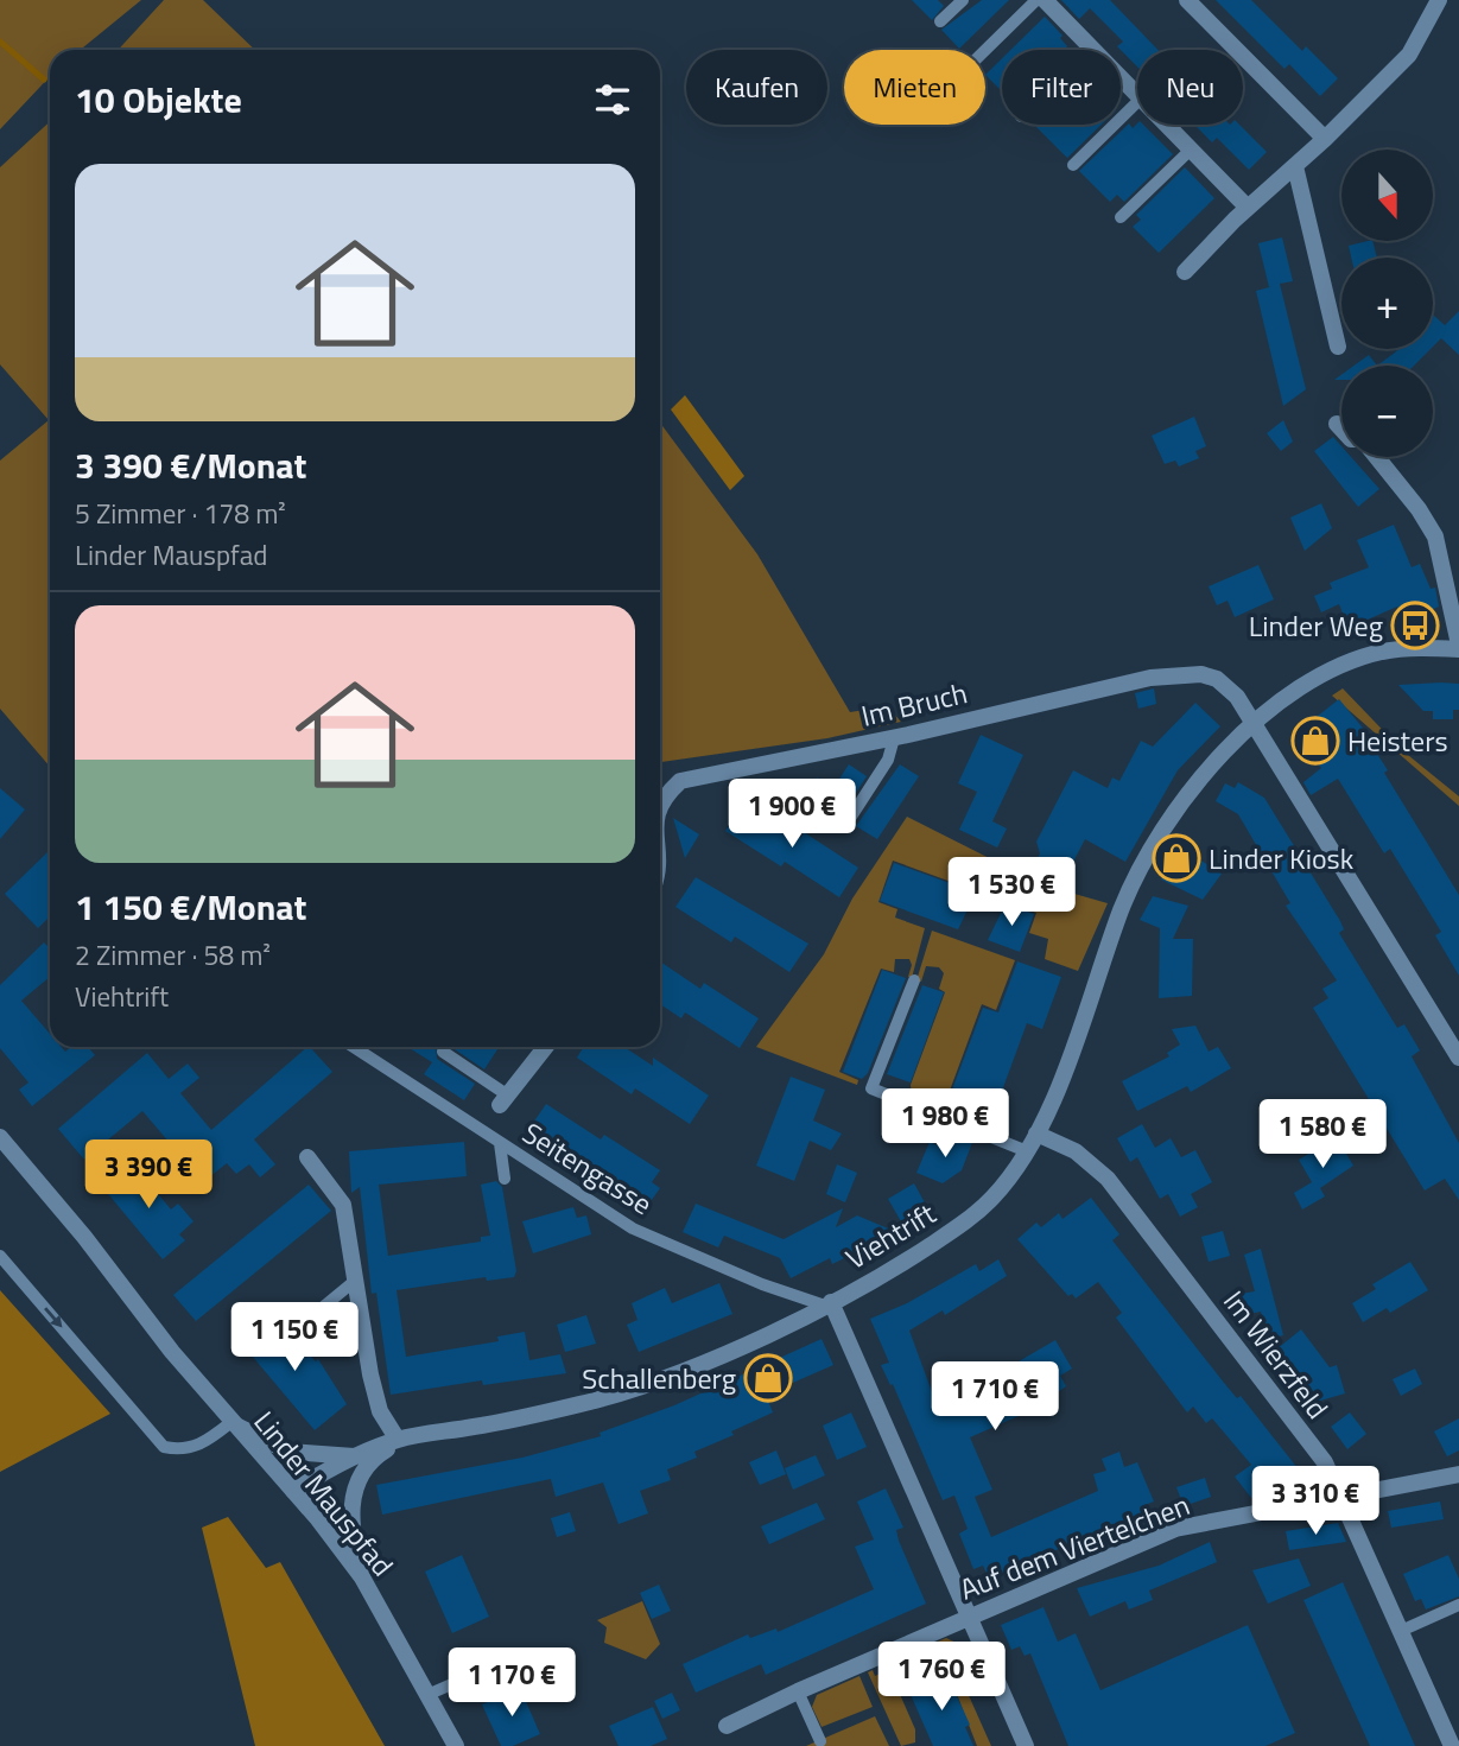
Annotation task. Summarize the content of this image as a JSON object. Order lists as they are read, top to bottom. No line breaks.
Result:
{"streets":{"street":["Im Bruch","Viehtrift","Im Wierzfeld","Linder Mauspfad","Auf dem Viertelchen"],"lane":["Seitengasse"]},"crossings":[["Im Bruch","Viehtrift"],["Seitengasse","Viehtrift"],["Viehtrift","Im Wierzfeld"],["Viehtrift","Linder Mauspfad"],["Im Wierzfeld","Auf dem Viertelchen"]],"places":{"bus stop":["Linder Weg"],"shop":["Heisters","Linder Kiosk","Schallenberg"]},"north":"bottom","page":{"chip":["Kaufen","Mieten","Filter","Neu"],"heading":"10 Objekte","map_buttons":["+","−"],"list":[{"name":"3 390 €/Monat","note":"5 Zimmer · 178 m² · Linder Mauspfad"},{"name":"1 150 €/Monat","note":"2 Zimmer · 58 m² · Viehtrift"}],"price":["1 900 €","1 530 €","1 980 €","1 580 €","3 390 €","1 150 €","1 710 €","3 310 €","1 760 €","1 170 €"]}}
